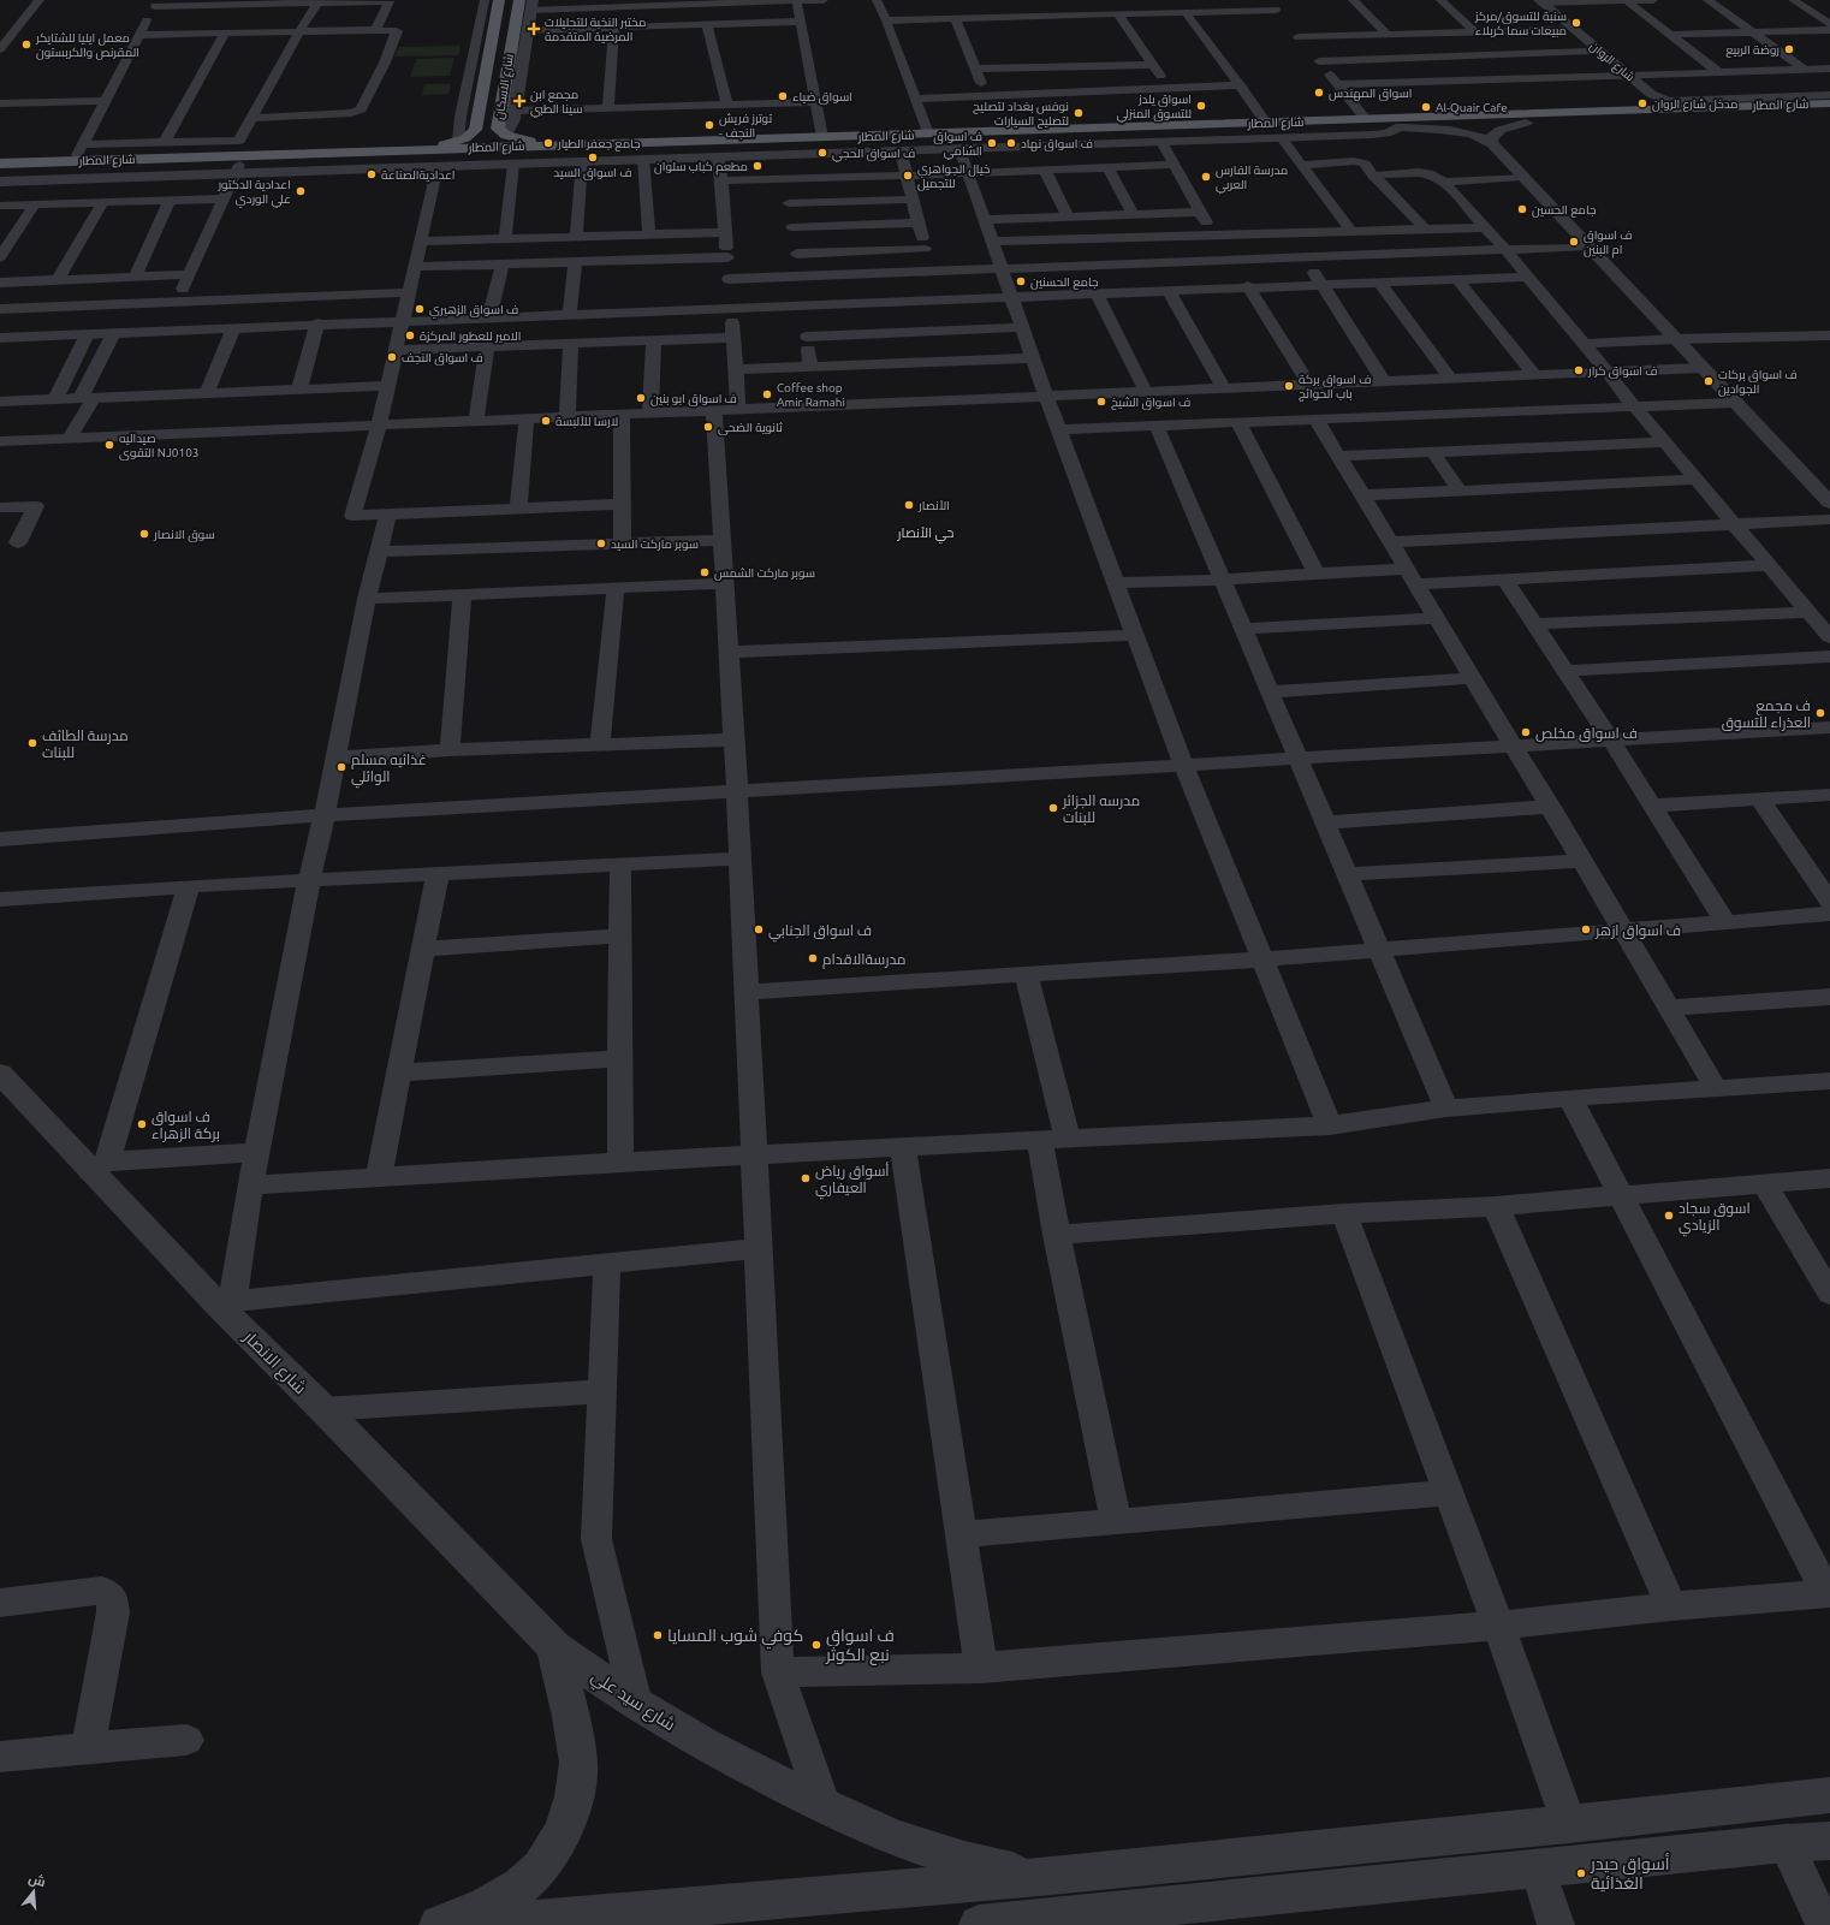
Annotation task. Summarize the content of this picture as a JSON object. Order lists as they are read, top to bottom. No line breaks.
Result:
{"streets":{"main road":["شارع الاسكان","شارع المطار"],"street":["شارع الروان","شارع الانصار","شارع سيد علي"]},"crossings":[["شارع الروان","شارع المطار"],["شارع الاسكان","شارع المطار"],["شارع الانصار","شارع سيد علي"]],"districts":["حي الأنصار"],"places":{"other":["سنبة للتسوق/مركز مبيعات سما كربلاء","معمل ايليا للشتايكر المقرنص والكربستون","روضة الربيع","اسواق المهندس","اسواق ضياء","مدخل شارع الروان","اسواق يلدز للتسوق المنزلي","Al-Quair Cafe","نوفس بغداد لتصليح لتصليح السيارات","توترز فريش - النجف","جامع جعفر الطيار","ف اسواق الشامي","ف اسواق نهاد","ف اسواق الحجي","ف اسواق السيد","مطعم كباب سلوان","اعداديةالصناعة","خيال الجواهري للتجميل","مدرسة الفارس العربي","اعدادية الدكتور علي الوردي","جامع الحسين","ف اسواق ام البنين","جامع الحسنين","ف اسواق الزهيري","الامير للعطور المركزة","ف اسواق النجف","ف اسواق كرار","ف اسواق بركات الجوادين","ف اسواق بركة باب الحوائج","Coffee shop Amir Ramahi","ف اسواق ابو بنين","ف اسواق الشيخ","لارسا للألبسة","ثانوية الضحى","صيداليه التقوى NJ0103","الأنصار","سوق الانصار","سوبر ماركت السيد","سوبر ماركت الشمس","ف مجمع العذراء للتسوق","ف اسواق مخلص","مدرسة الطائف للبنات","غذائيه مسلم الوائلي","مدرسه الجزائر للبنات","ف اسواق الجنابي","ف اسواق ازهر","مدرسةالاقدام","ف اسواق بركة الزهراء","أسواق رياض العيفاري","اسوق سجاد الزيادي","كوفي شوب المسايا","ف اسواق نبع الكوثر","أسواق حيدر الغذائية"],"health":["مختبر النخبة للتحليلات المرضية المتقدمة","مجمع ابن سينا الطبي"]},"north":"top"}
